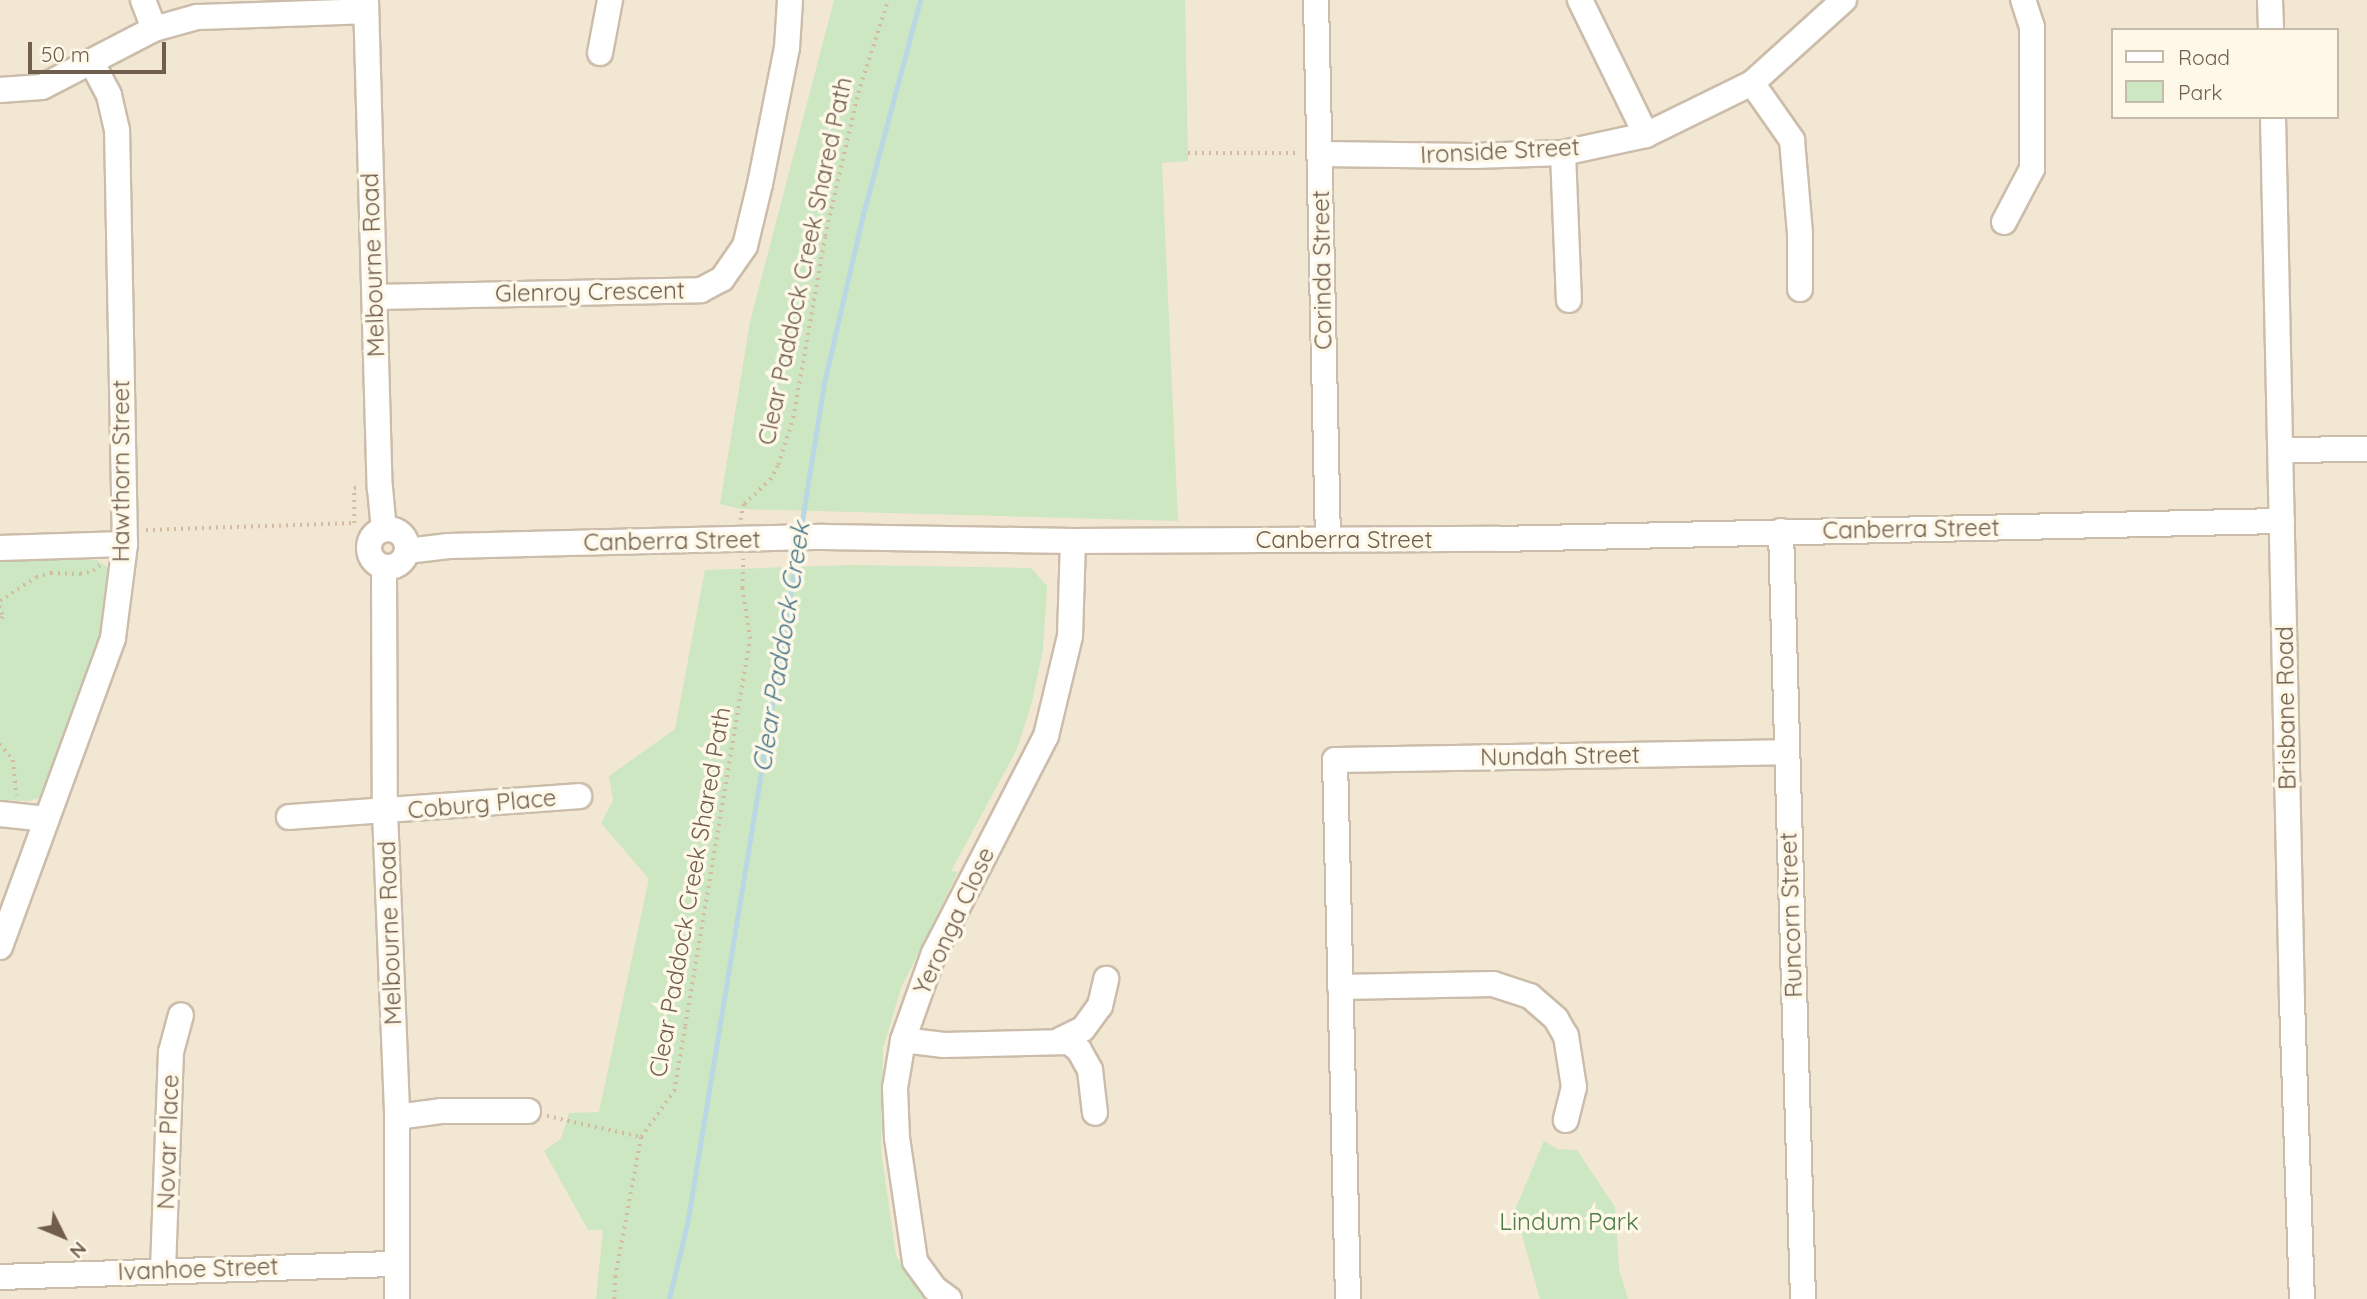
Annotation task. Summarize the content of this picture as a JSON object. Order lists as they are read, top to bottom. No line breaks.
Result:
{"streets":{"street":["Ironside Street","Melbourne Road","Corinda Street","Glenroy Crescent","Hawthorn Street","Canberra Street","Brisbane Road","Nundah Street","Coburg Place","Runcorn Street","Yeronga Close","Novar Place","Ivanhoe Street"],"path":["Clear Paddock Creek Shared Path"]},"crossings":[["Ironside Street","Corinda Street"],["Melbourne Road","Glenroy Crescent"],["Melbourne Road","Canberra Street"],["Melbourne Road","Coburg Place"],["Melbourne Road","Ivanhoe Street"],["Corinda Street","Canberra Street"],["Canberra Street","Brisbane Road"],["Canberra Street","Runcorn Street"],["Canberra Street","Yeronga Close"],["Nundah Street","Runcorn Street"],["Novar Place","Ivanhoe Street"]],"water":["Clear Paddock Creek"],"parks":["Lindum Park"],"legend":["Road","Park"],"scale_bar":"50 m","north":"bottom right"}
